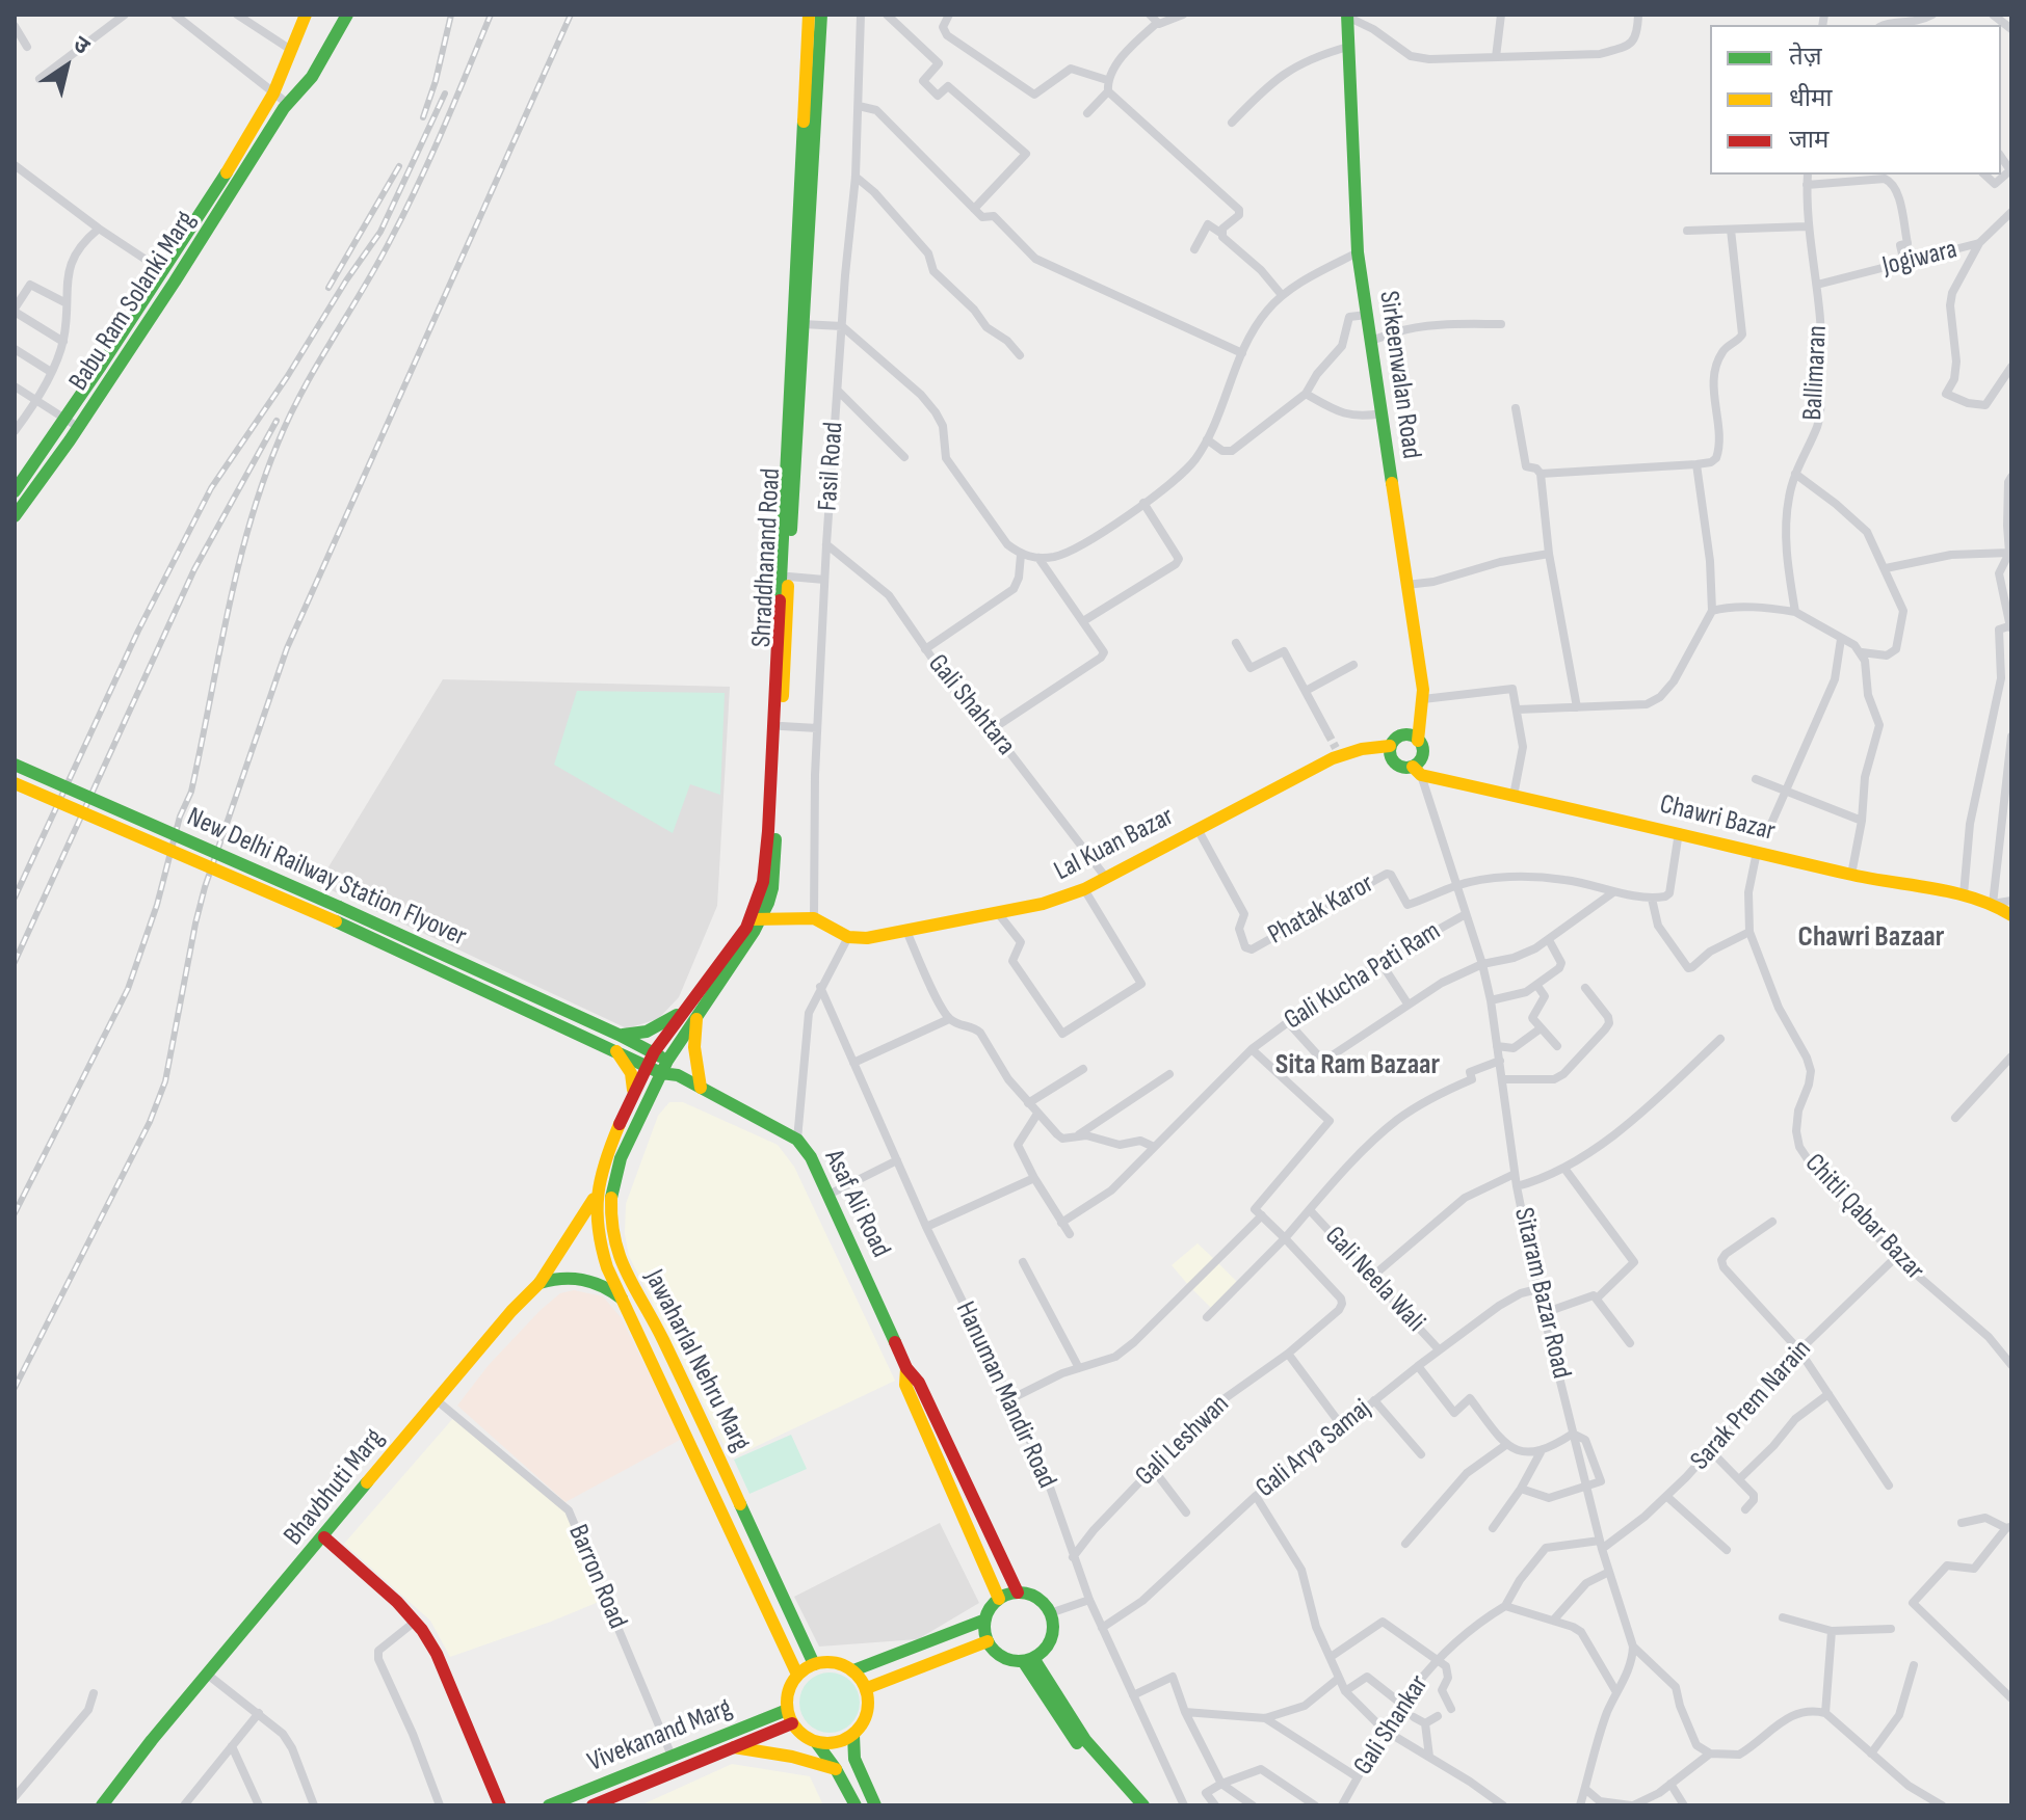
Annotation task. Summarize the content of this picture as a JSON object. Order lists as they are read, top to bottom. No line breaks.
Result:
{"streets":{"main road":["Babu Ram Solanki Marg","Sirkeenwalan Road","Shraddhanand Road","Chawri Bazar","Lal Kuan Bazar","New Delhi Railway Station Flyover","Asaf Ali Road","Jawaharlal Nehru Marg","Bhavbhuti Marg","Vivekanand Marg"],"street":["Jogiwara","Ballimaran","Fasil Road","Gali Shahtara","Phatak Karor","Gali Kucha Pati Ram","Chitli Qabar Bazar","Gali Neela Wali","Sitaram Bazar Road","Hanuman Mandir Road","Sarak Prem Narain","Gali Leshwan","Gali Arya Samaj","Barron Road","Gali Shankar"]},"crossings":[["Jogiwara","Ballimaran"],["Sirkeenwalan Road","Chawri Bazar"],["Sirkeenwalan Road","Lal Kuan Bazar"],["Sirkeenwalan Road","Sitaram Bazar Road"],["Fasil Road","Gali Shahtara"],["Shraddhanand Road","New Delhi Railway Station Flyover"],["Shraddhanand Road","Asaf Ali Road"],["Shraddhanand Road","Jawaharlal Nehru Marg"],["Gali Shahtara","Lal Kuan Bazar"],["Chawri Bazar","Lal Kuan Bazar"],["Chawri Bazar","Chitli Qabar Bazar"],["Chawri Bazar","Sitaram Bazar Road"],["Lal Kuan Bazar","Phatak Karor"],["Lal Kuan Bazar","Sitaram Bazar Road"],["New Delhi Railway Station Flyover","Asaf Ali Road"],["New Delhi Railway Station Flyover","Jawaharlal Nehru Marg"],["Phatak Karor","Sitaram Bazar Road"],["Gali Kucha Pati Ram","Sitaram Bazar Road"],["Asaf Ali Road","Jawaharlal Nehru Marg"],["Chitli Qabar Bazar","Sarak Prem Narain"],["Gali Neela Wali","Gali Arya Samaj"],["Sitaram Bazar Road","Sarak Prem Narain"],["Sitaram Bazar Road","Gali Arya Samaj"],["Jawaharlal Nehru Marg","Bhavbhuti Marg"],["Jawaharlal Nehru Marg","Vivekanand Marg"],["Hanuman Mandir Road","Gali Leshwan"],["Hanuman Mandir Road","Gali Arya Samaj"],["Bhavbhuti Marg","Barron Road"],["Barron Road","Vivekanand Marg"]],"districts":["Chawri Bazaar","Sita Ram Bazaar"],"legend":["तेज़","धीमा","जाम"],"north":"top right"}
